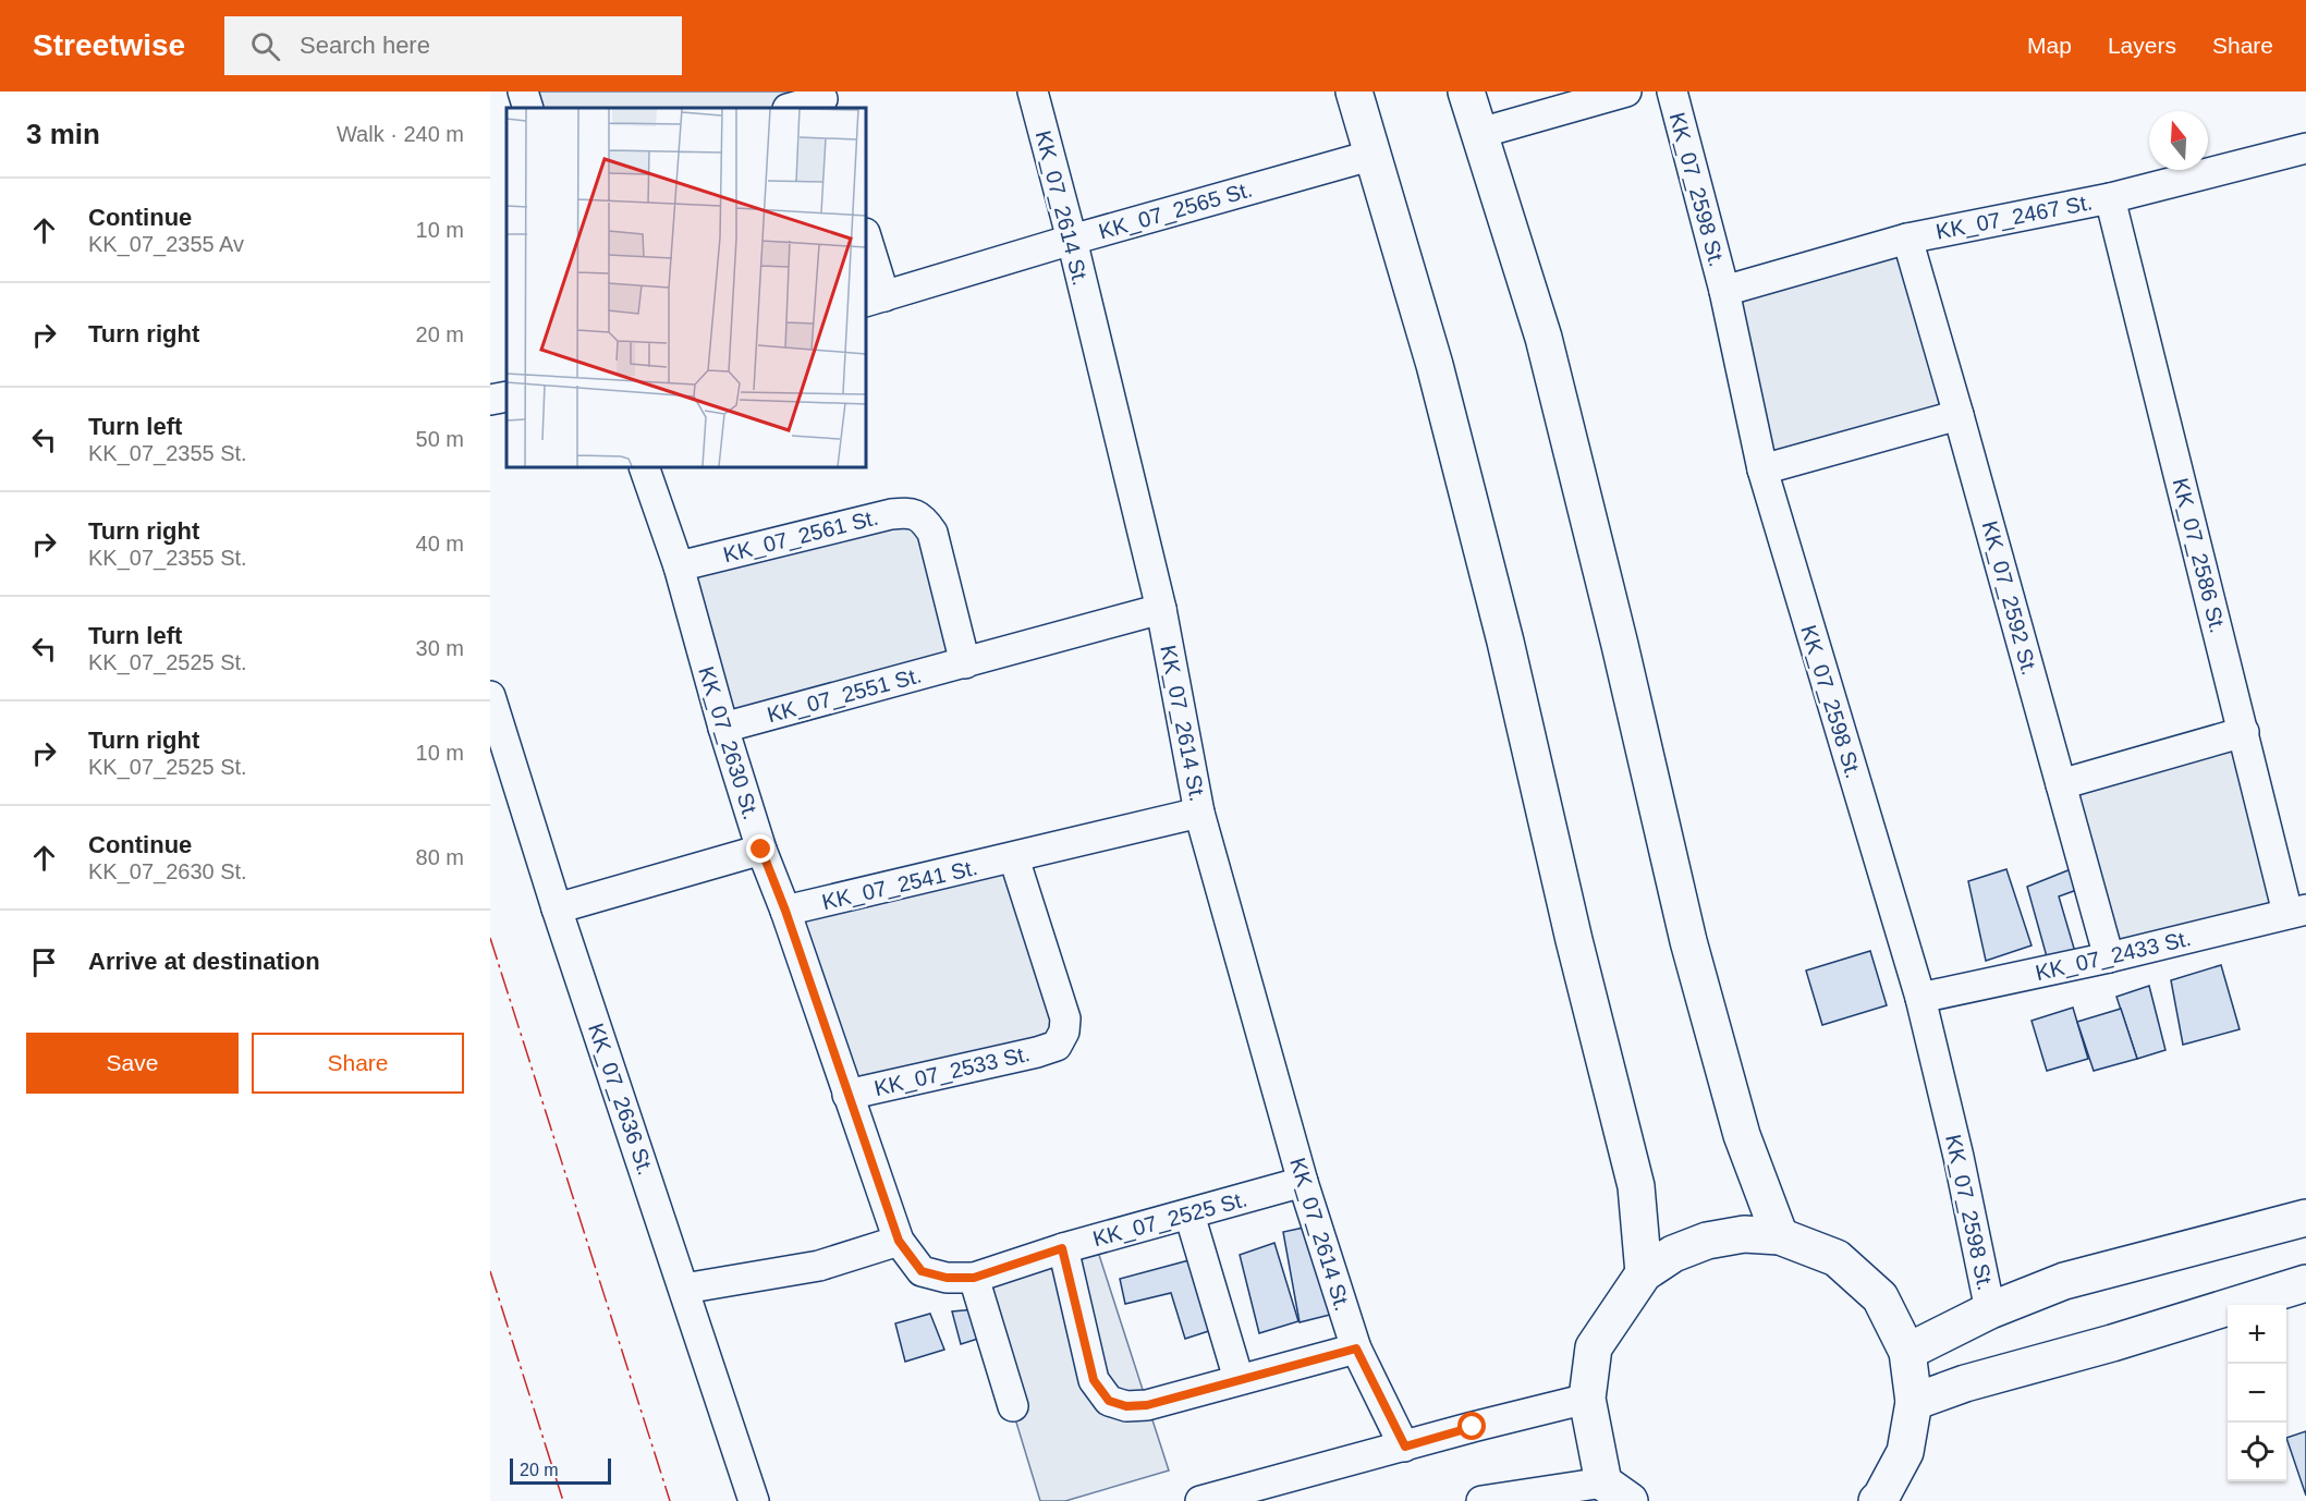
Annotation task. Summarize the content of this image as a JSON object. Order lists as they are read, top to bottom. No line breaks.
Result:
{"streets":{"street":["KK_07_2598 St.","KK_07_2614 St.","KK_07_2565 St.","KK_07_2467 St.","KK_07_2561 St.","KK_07_2586 St.","KK_07_2592 St.","KK_07_2551 St.","KK_07_2630 St.","KK_07_2541 St.","KK_07_2433 St.","KK_07_2533 St.","KK_07_2636 St.","KK_07_2525 St."]},"crossings":[["KK_07_2598 St.","KK_07_2467 St."],["KK_07_2598 St.","KK_07_2433 St."],["KK_07_2614 St.","KK_07_2565 St."],["KK_07_2614 St.","KK_07_2551 St."],["KK_07_2614 St.","KK_07_2541 St."],["KK_07_2614 St.","KK_07_2525 St."],["KK_07_2467 St.","KK_07_2586 St."],["KK_07_2467 St.","KK_07_2592 St."],["KK_07_2561 St.","KK_07_2551 St."],["KK_07_2561 St.","KK_07_2630 St."],["KK_07_2586 St.","KK_07_2433 St."],["KK_07_2592 St.","KK_07_2433 St."],["KK_07_2551 St.","KK_07_2630 St."],["KK_07_2630 St.","KK_07_2541 St."],["KK_07_2630 St.","KK_07_2533 St."],["KK_07_2630 St.","KK_07_2525 St."],["KK_07_2541 St.","KK_07_2533 St."]],"scale_bar":"20 m","north":"top","page":{"header":"Streetwise","search":"Search here","nav":["Map","Layers","Share"],"heading":["3 min","Walk · 240 m"],"list":[["Continue","KK_07_2355 Av","10 m"],["Turn right","20 m"],["Turn left","KK_07_2355 St.","50 m"],["Turn right","KK_07_2355 St.","40 m"],["Turn left","KK_07_2525 St.","30 m"],["Turn right","KK_07_2525 St.","10 m"],["Continue","KK_07_2630 St.","80 m"],"Arrive at destination"],"buttons":["Save","Share"],"map_buttons":["+","−"],"scale":"20 m"}}
